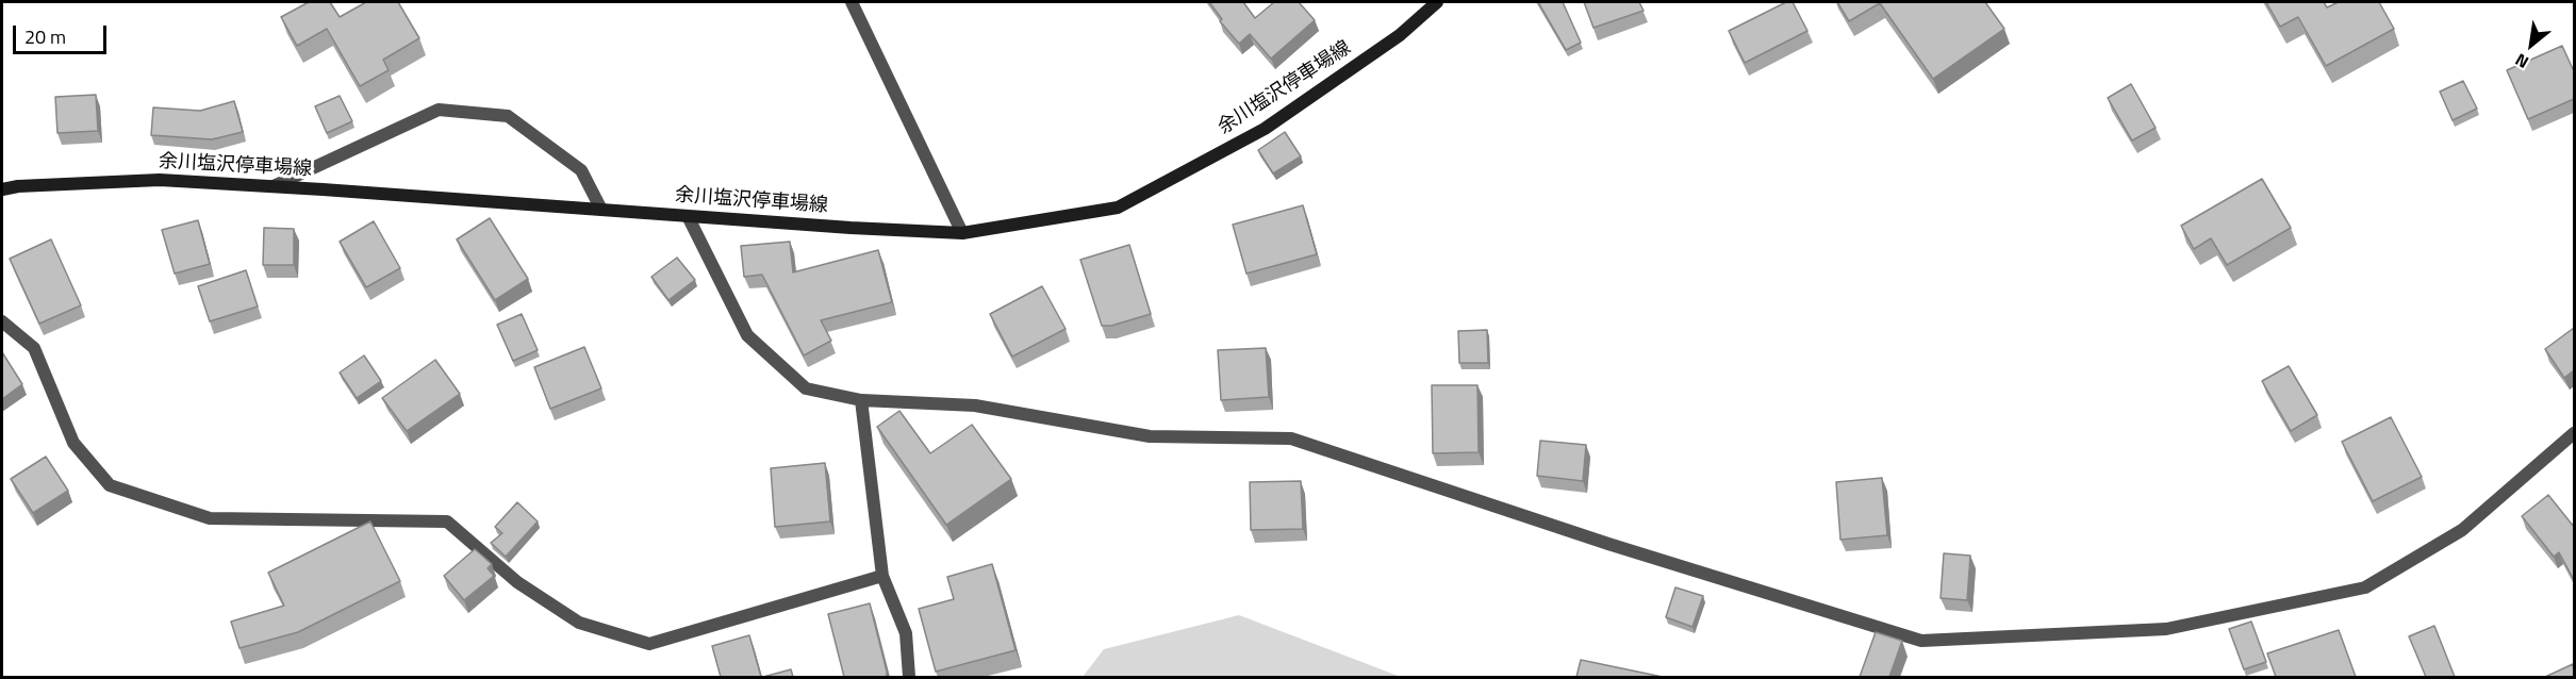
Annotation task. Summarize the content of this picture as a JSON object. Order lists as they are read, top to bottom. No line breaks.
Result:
{"streets":{"main road":["余川塩沢停車場線"]},"scale_bar":"20 m","north":"bottom left"}
